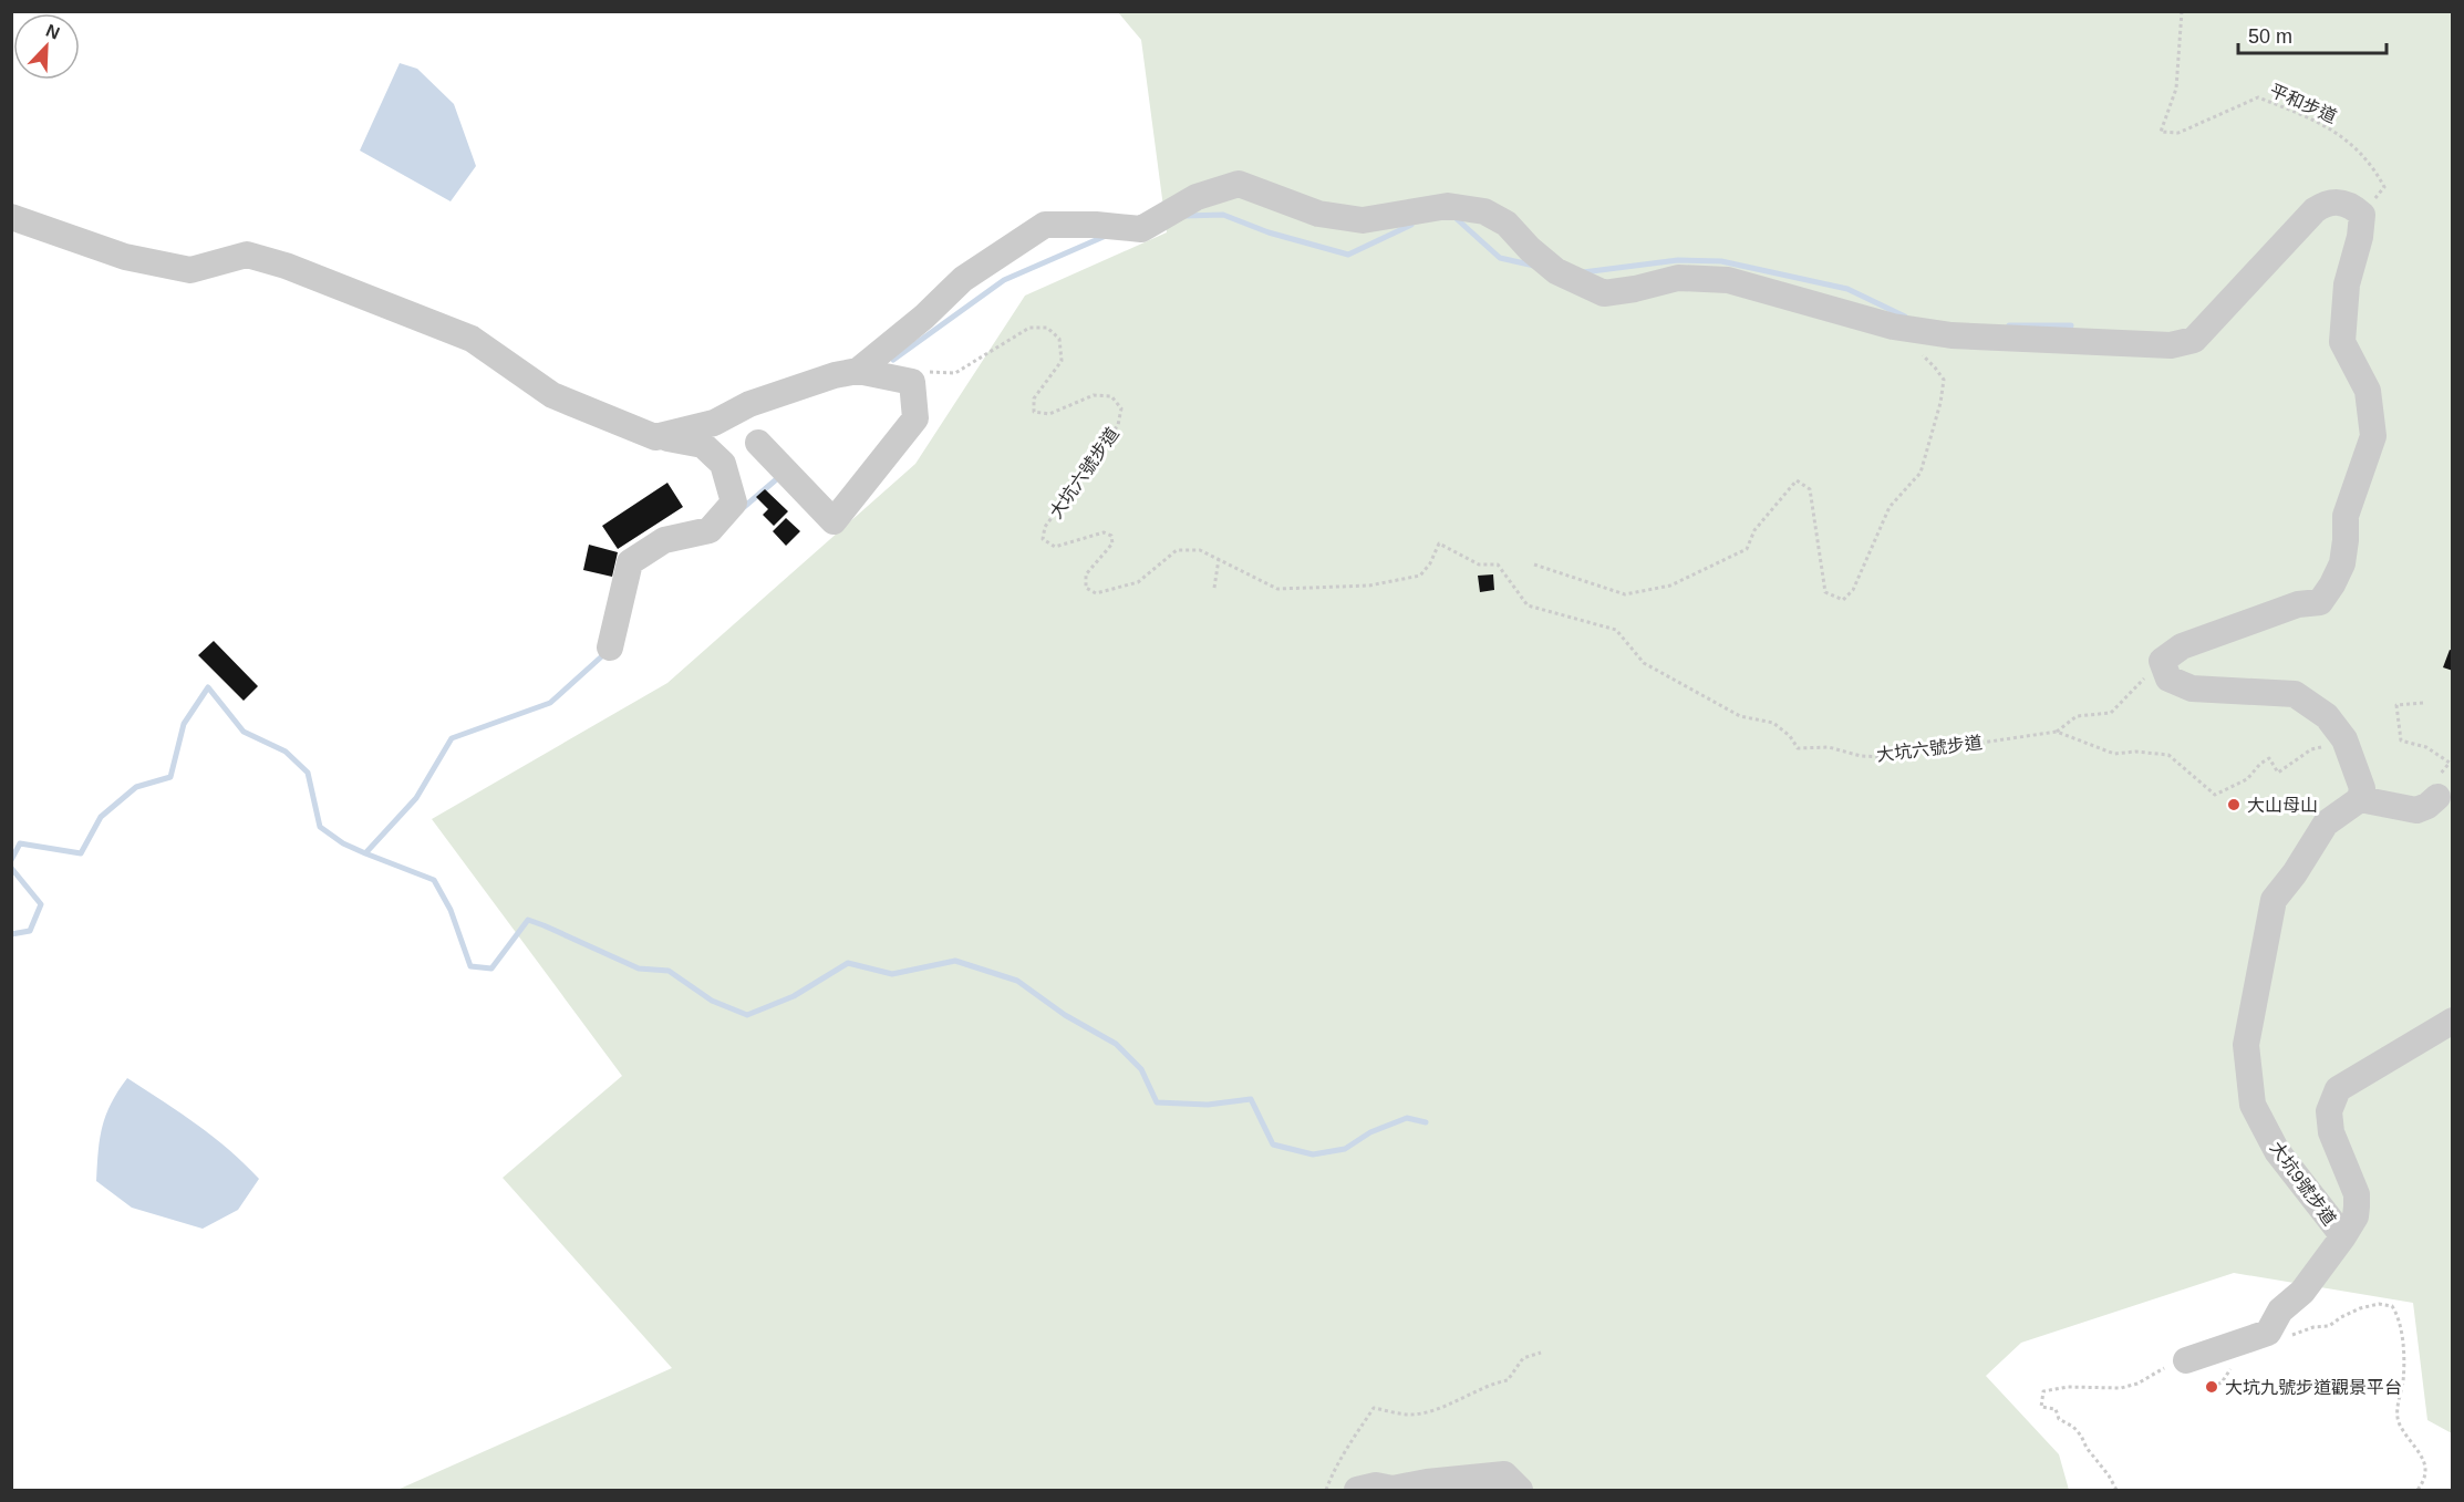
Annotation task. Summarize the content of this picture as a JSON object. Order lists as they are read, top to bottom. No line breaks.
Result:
{"streets":{"lane":["大坑9號步道"],"path":["平和步道","大坑六號步道"]},"places":["大山母山","大坑九號步道觀景平台"],"scale_bar":"50 m","north":"top right"}
